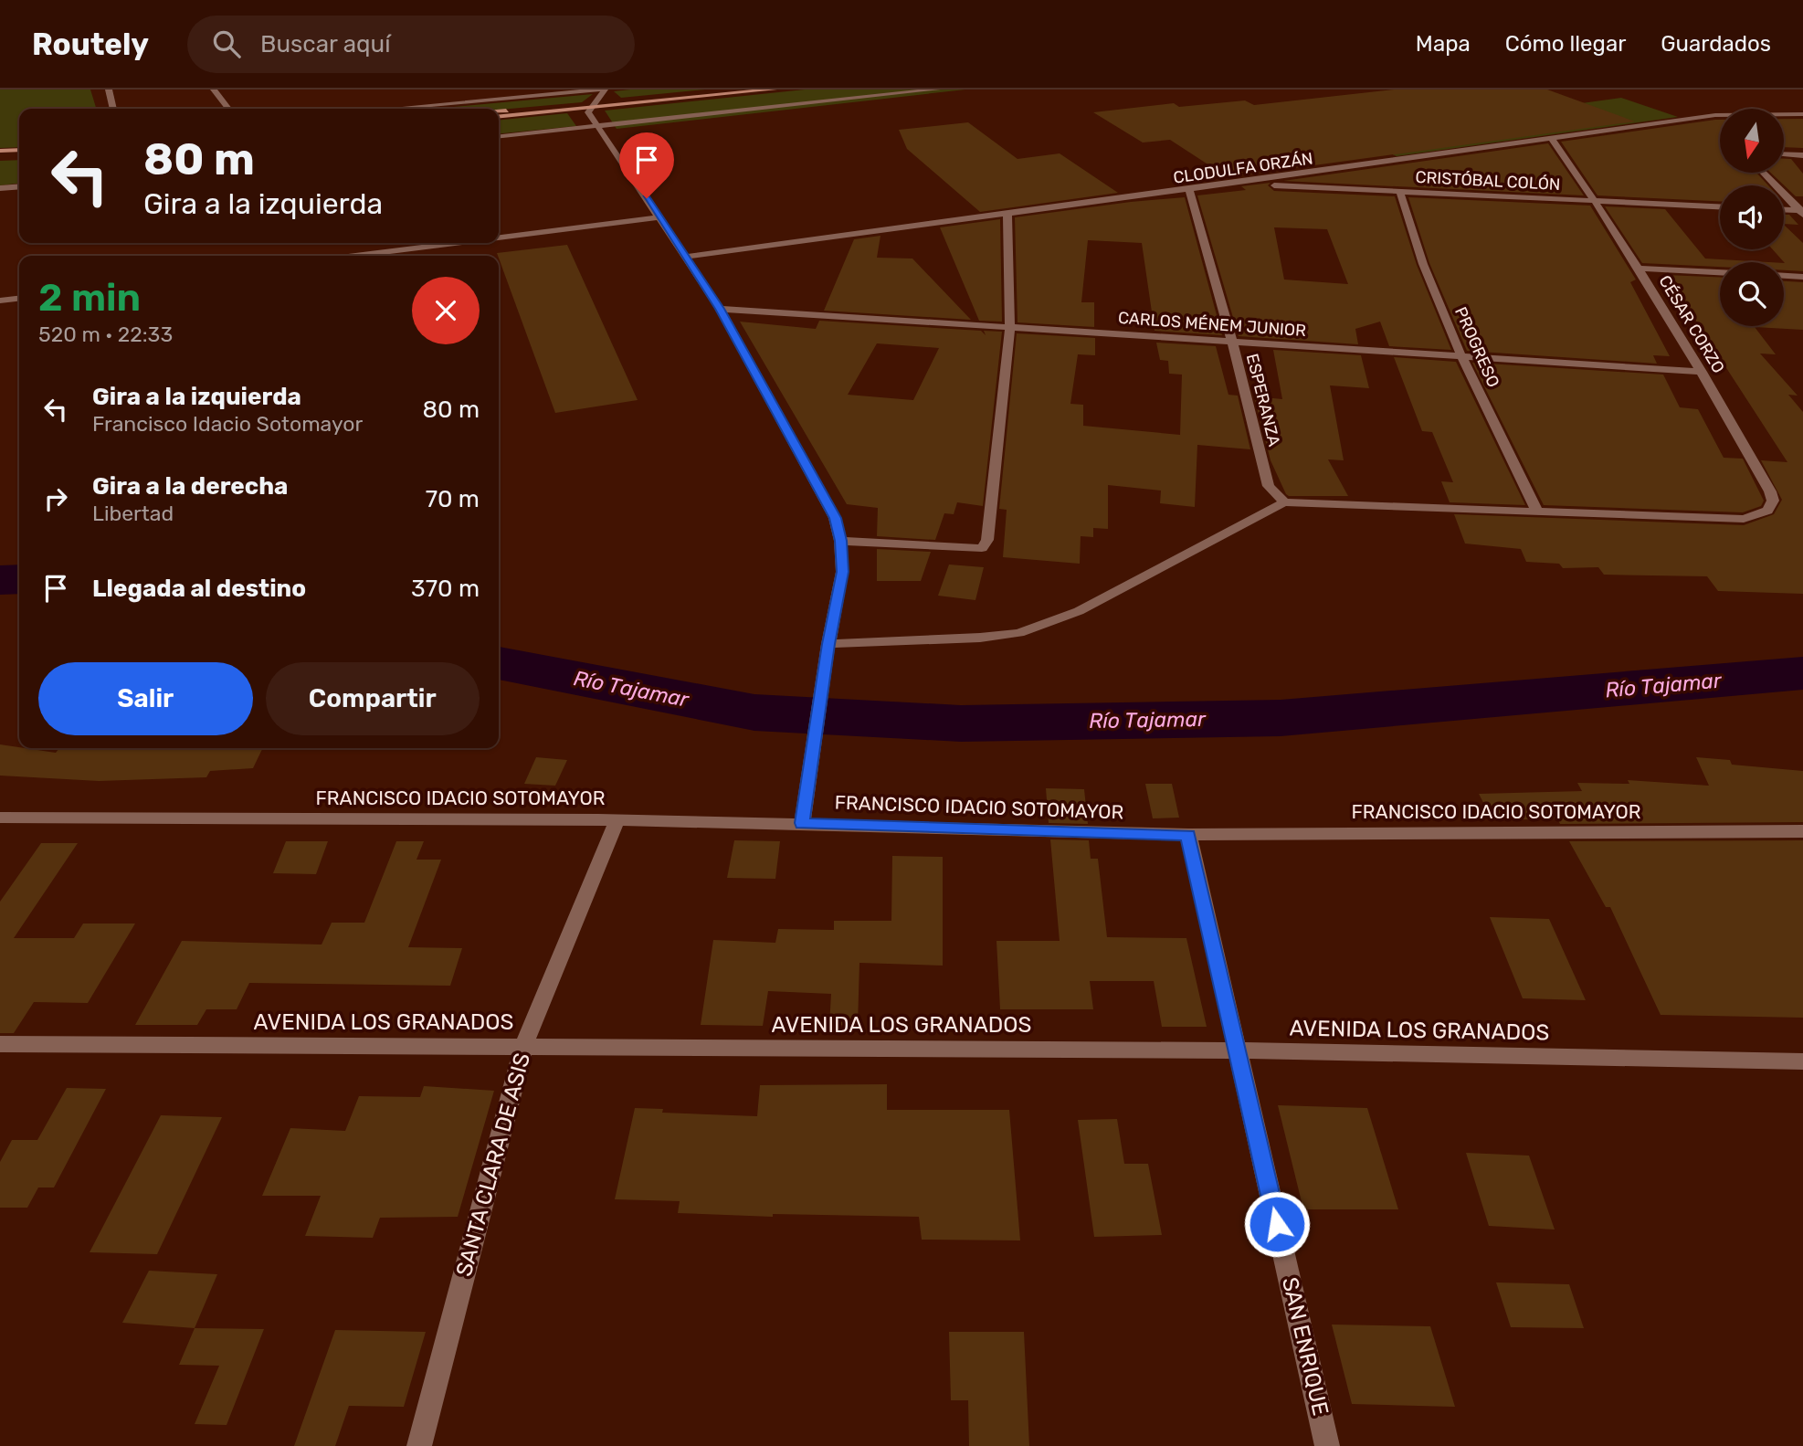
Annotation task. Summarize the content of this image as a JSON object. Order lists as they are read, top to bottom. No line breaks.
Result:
{"streets":{"street":["CLODULFA ORZÁN","CRISTÓBAL COLÓN","CARLOS MÉNEM JUNIOR","CÉSAR CORZO","PROGRESO","ESPERANZA","FRANCISCO IDACIO SOTOMAYOR","AVENIDA LOS GRANADOS","SANTA CLARA DE ASIS","SAN ENRIQUE"]},"crossings":[["CLODULFA ORZÁN","CRISTÓBAL COLÓN"],["CLODULFA ORZÁN","CÉSAR CORZO"],["CLODULFA ORZÁN","ESPERANZA"],["CRISTÓBAL COLÓN","CÉSAR CORZO"],["CRISTÓBAL COLÓN","PROGRESO"],["CARLOS MÉNEM JUNIOR","CÉSAR CORZO"],["CARLOS MÉNEM JUNIOR","PROGRESO"],["CARLOS MÉNEM JUNIOR","ESPERANZA"],["CÉSAR CORZO","PROGRESO"],["FRANCISCO IDACIO SOTOMAYOR","SANTA CLARA DE ASIS"],["FRANCISCO IDACIO SOTOMAYOR","SAN ENRIQUE"],["AVENIDA LOS GRANADOS","SANTA CLARA DE ASIS"],["AVENIDA LOS GRANADOS","SAN ENRIQUE"]],"water":["Río Tajamar"],"north":"bottom","page":{"header":"Routely","search":"Buscar aquí","nav":["Mapa","Cómo llegar","Guardados"],"turn":["80 m","Gira a la izquierda"],"heading":["2 min","520 m · 22:33"],"list":[{"name":"Gira a la izquierda","note":"Francisco Idacio Sotomayor","value":"80 m"},{"name":"Gira a la derecha","note":"Libertad","value":"70 m"},{"name":"Llegada al destino","value":"370 m"}],"buttons":["Salir","Compartir"]}}
